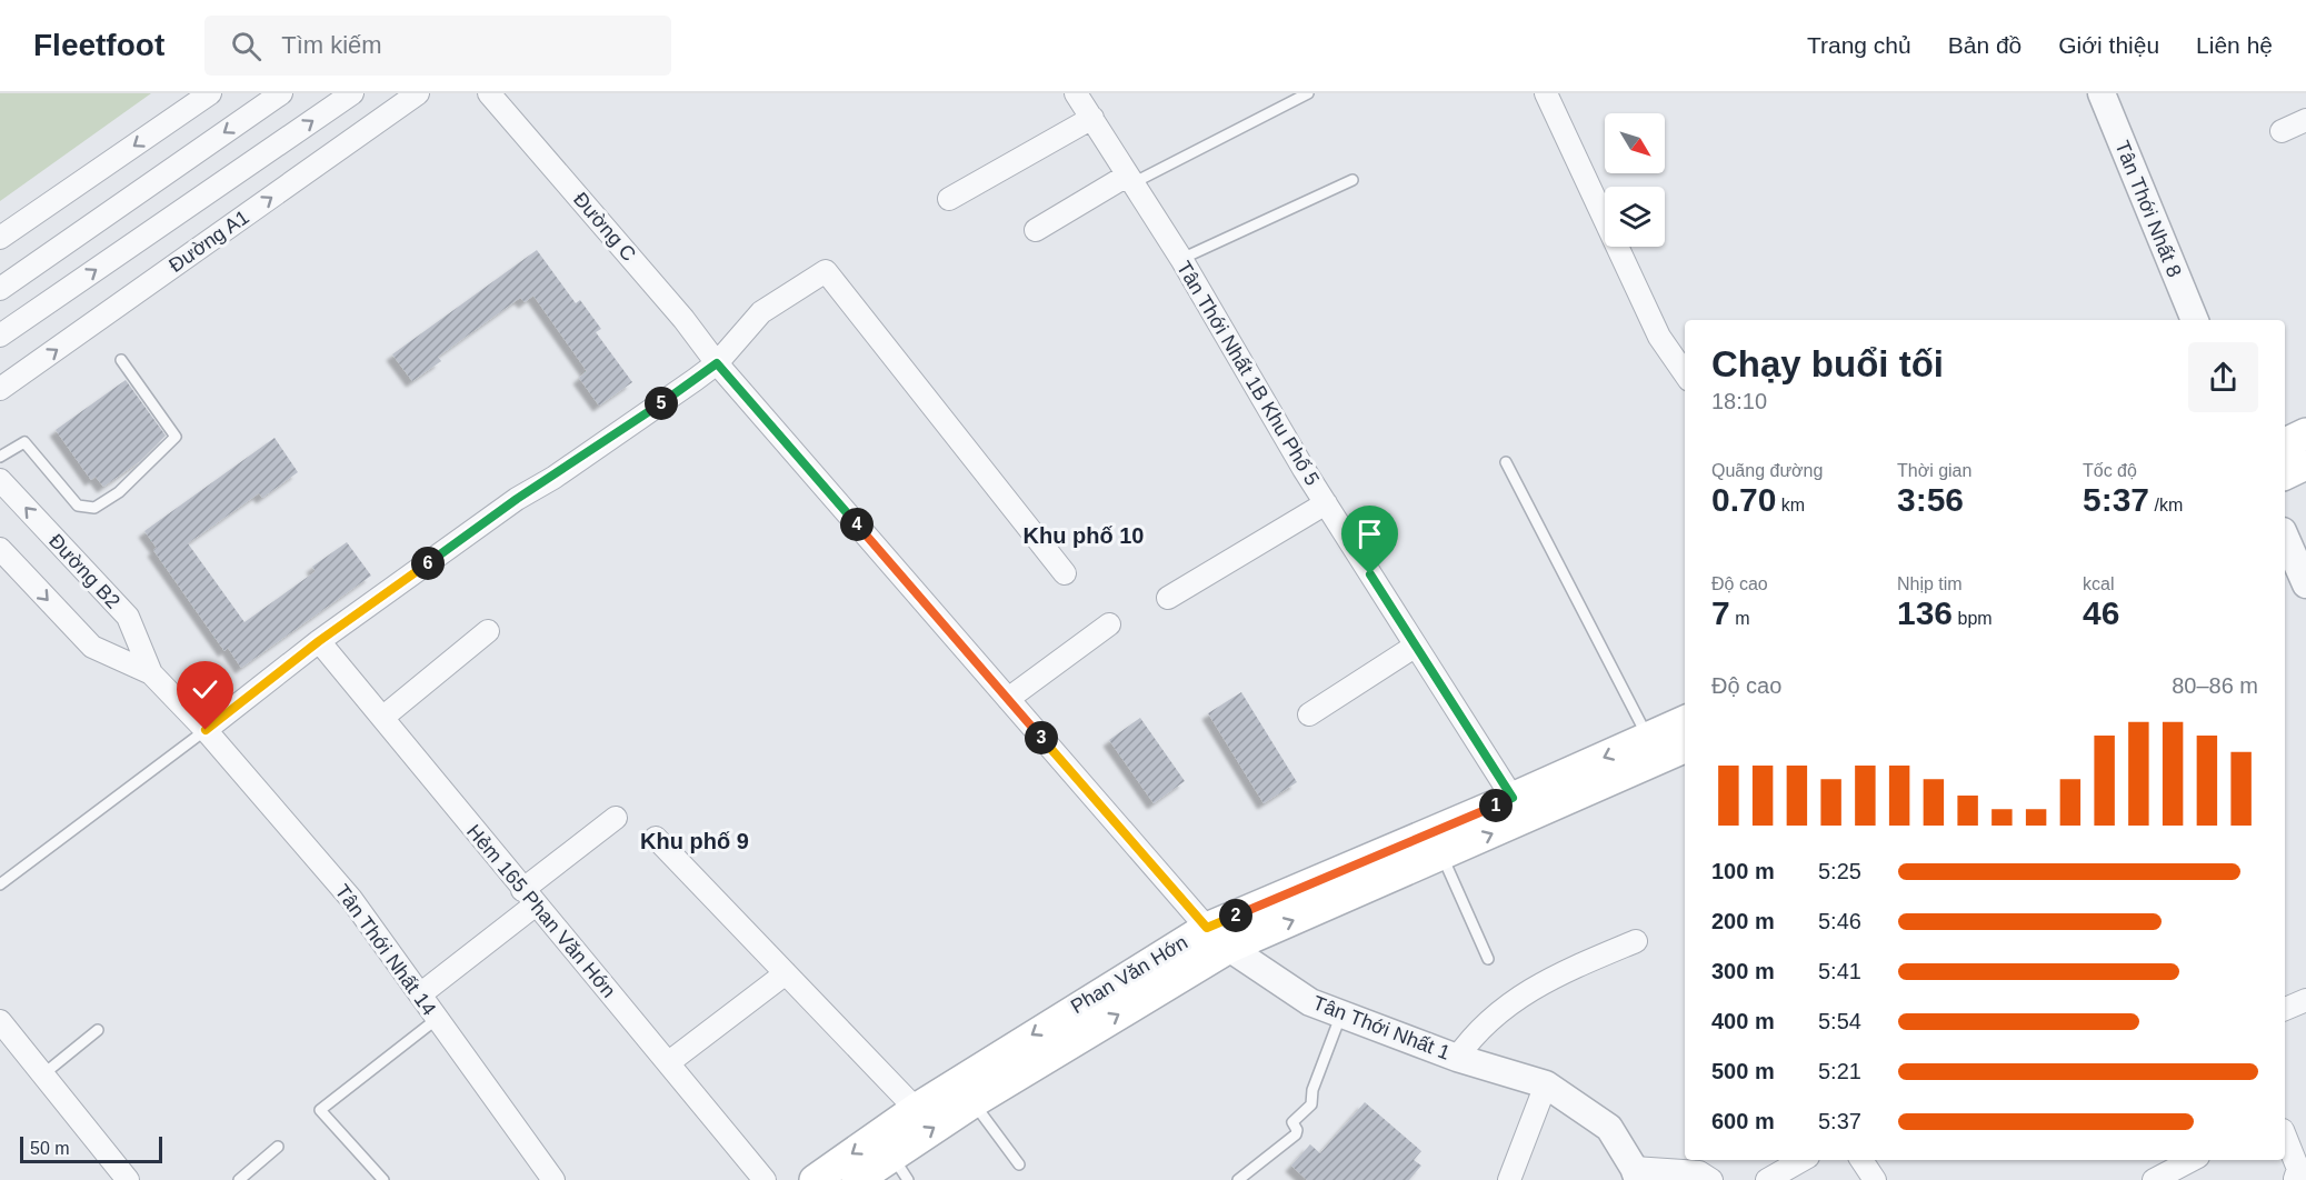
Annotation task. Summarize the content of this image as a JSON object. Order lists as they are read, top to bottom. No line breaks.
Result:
{"streets":{"main road":["Phan Văn Hớn"],"street":["Tân Thới Nhất 8","Đường C","Đường A1","Tân Thới Nhất 1B Khu Phố 5","Đường B2","Hẻm 165 Phan Văn Hớn","Tân Thới Nhất 14","Tân Thới Nhất 1"]},"crossings":[["Đường C","Tân Thới Nhất 1"],["Tân Thới Nhất 1B Khu Phố 5","Phan Văn Hớn"],["Đường B2","Tân Thới Nhất 14"],["Phan Văn Hớn","Tân Thới Nhất 1"]],"districts":["Khu phố 10","Khu phố 9"],"scale_bar":"50 m","north":"bottom right","page":{"header":"Fleetfoot","search":"Tìm kiếm","nav":["Trang chủ","Bản đồ","Giới thiệu","Liên hệ"],"heading":["Chạy buổi tối","18:10"],"pins":["5","4","6","3","1","2"],"stats":[["Quãng đường","0.70 km"],["Thời gian","3:56"],["Tốc độ","5:37 /km"],["Độ cao","7 m"],["Nhịp tim","136 bpm"],["kcal","46"]],"chart":["Độ cao","80–86 m"],"list":[{"name":"100 m","note":"5:25"},{"name":"200 m","note":"5:46"},{"name":"300 m","note":"5:41"},{"name":"400 m","note":"5:54"},{"name":"500 m","note":"5:21"},{"name":"600 m","note":"5:37"}],"scale":"50 m"}}
